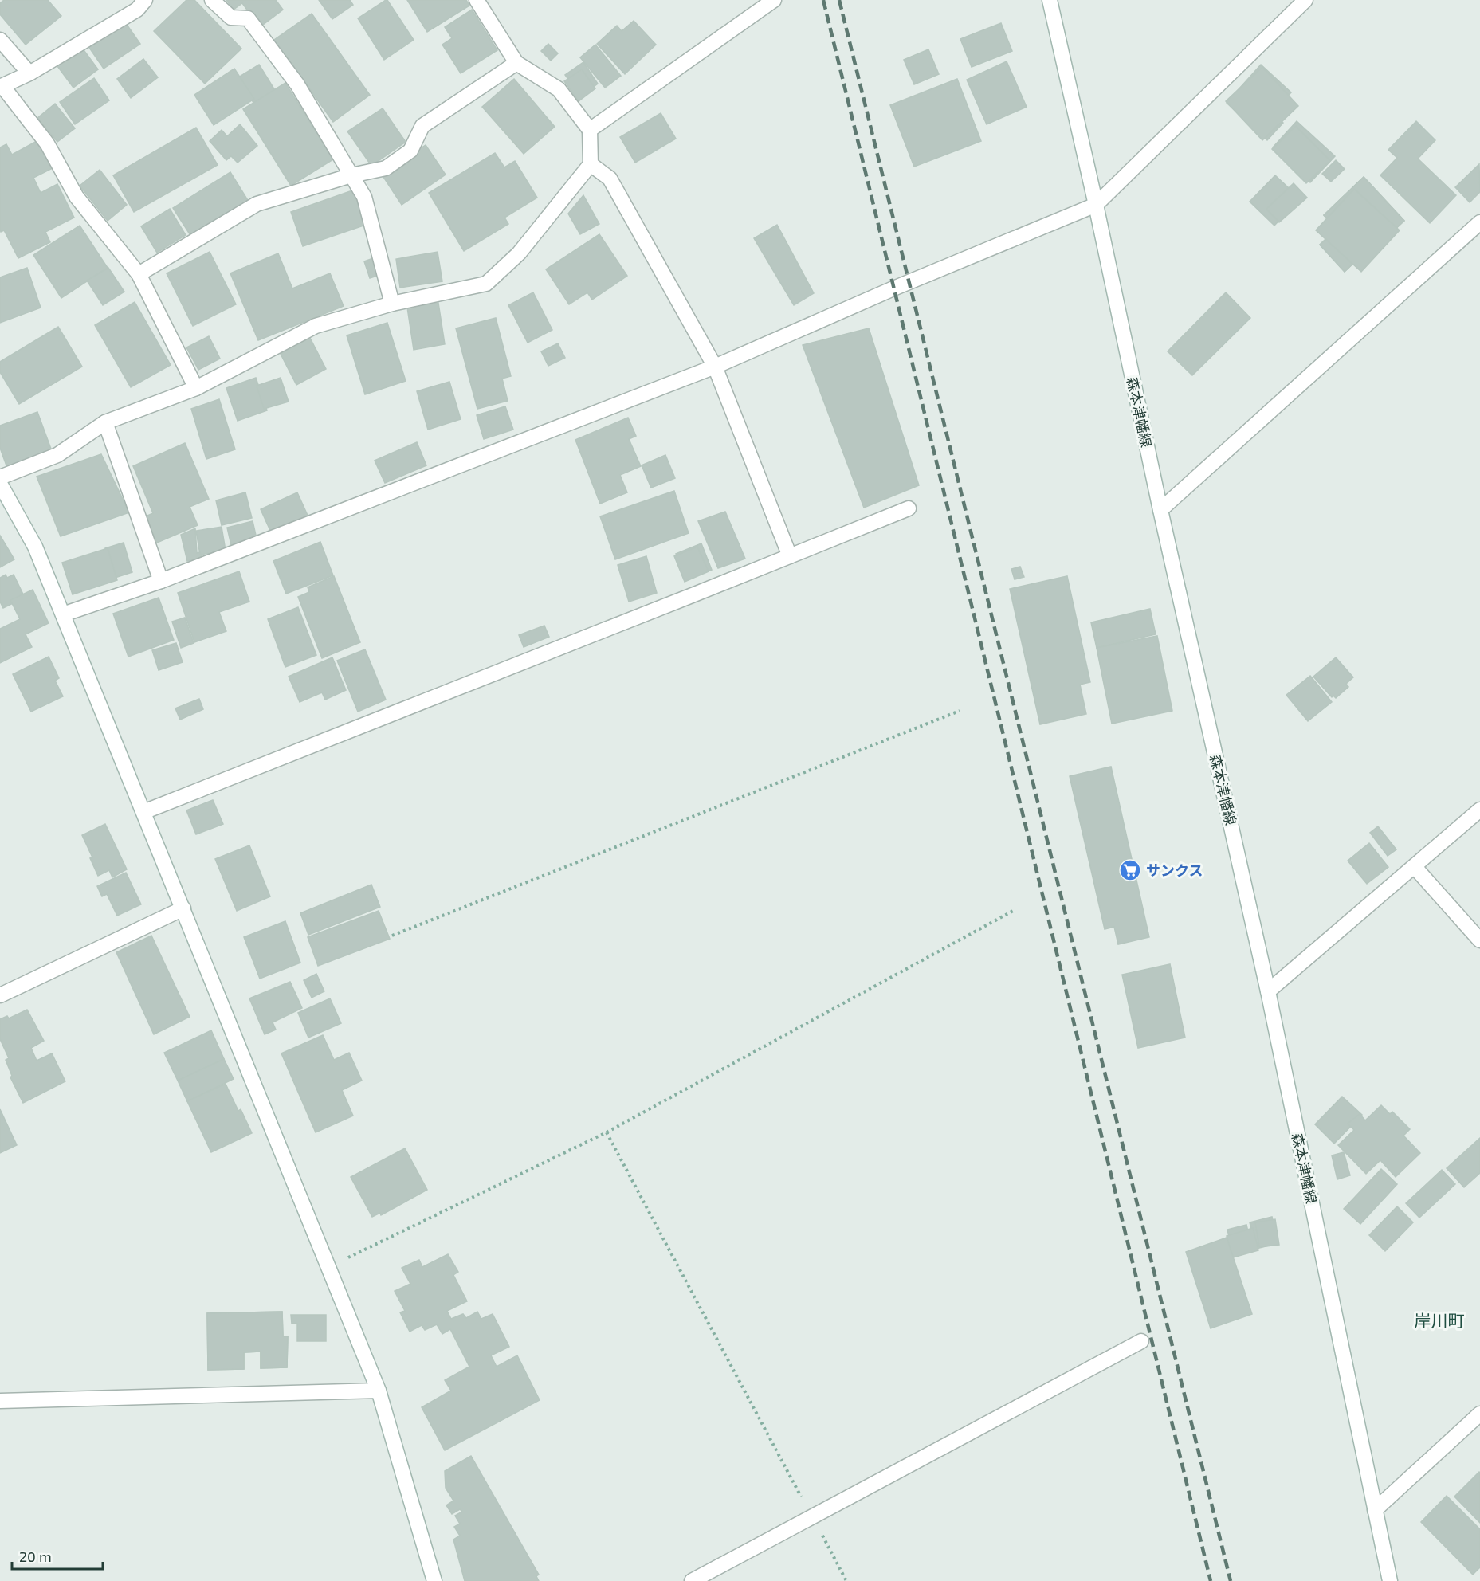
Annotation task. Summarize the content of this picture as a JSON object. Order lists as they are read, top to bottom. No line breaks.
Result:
{"streets":{"street":["森本津幡線"]},"districts":["岸川町"],"places":{"supermarket":["サンクス"]},"scale_bar":"20 m"}
